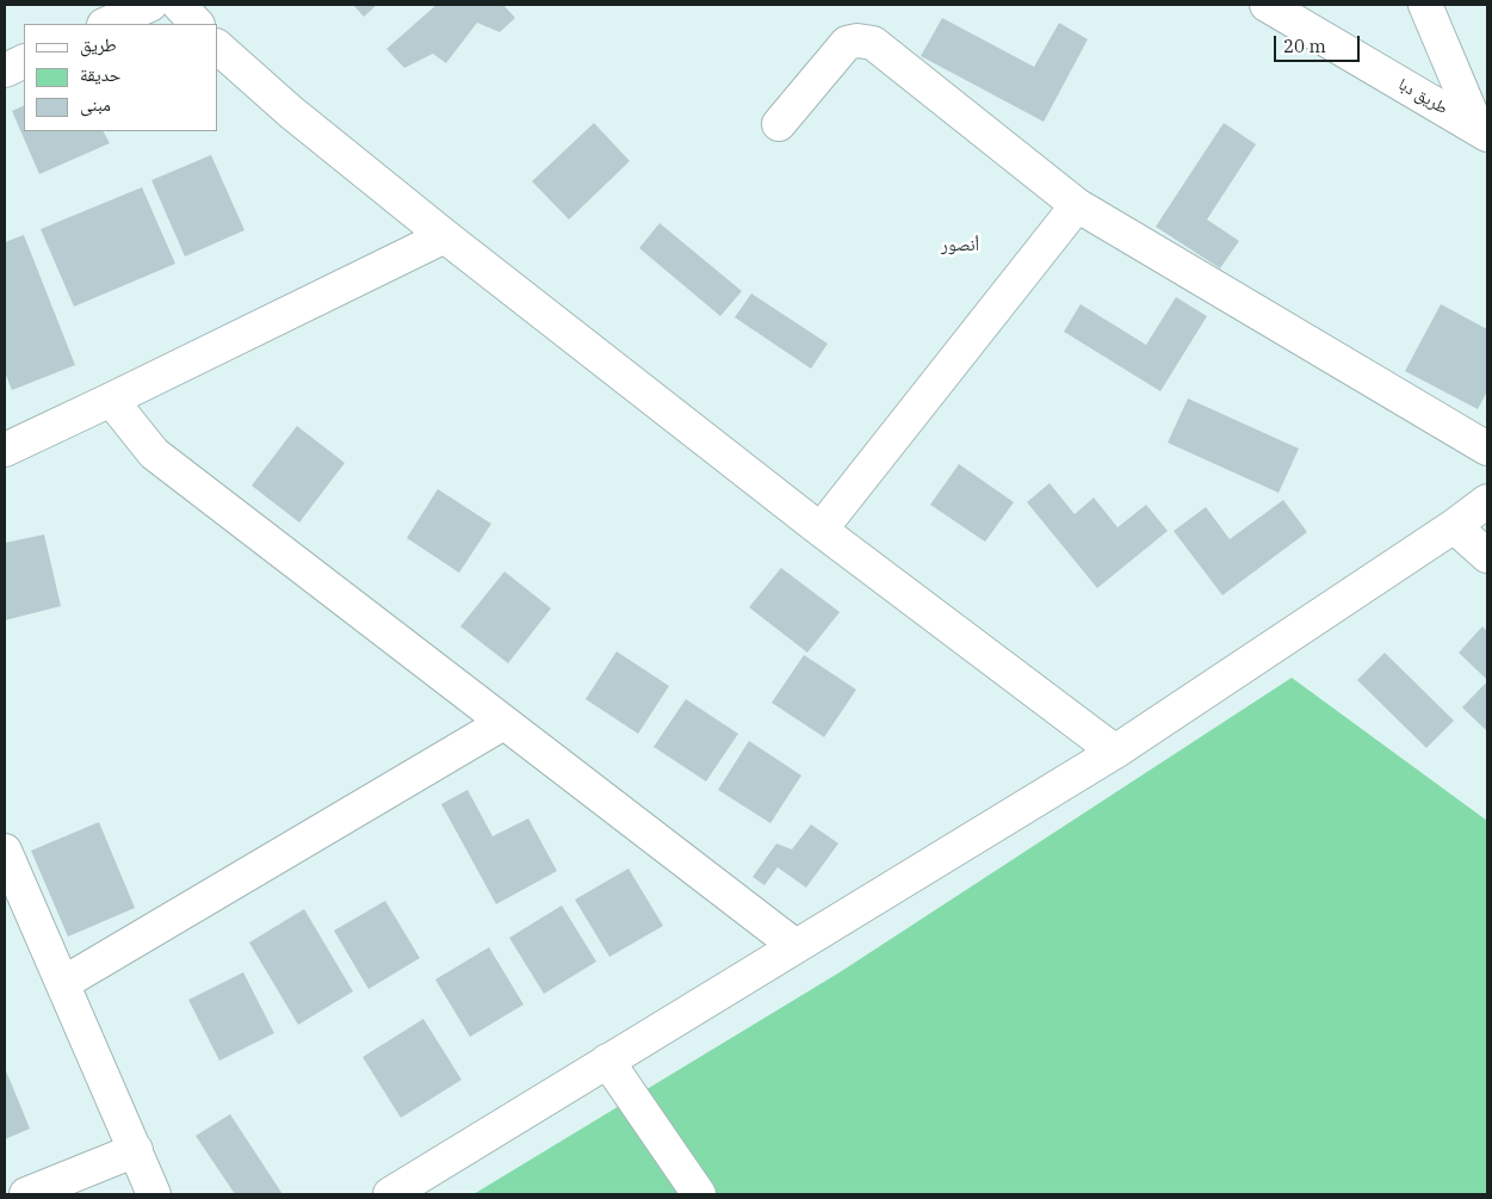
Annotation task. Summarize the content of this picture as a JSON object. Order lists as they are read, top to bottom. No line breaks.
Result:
{"streets":{"street":["طريق دبا"]},"districts":["أنصور"],"legend":["طريق","حديقة","مبنى"],"scale_bar":"20 m"}
